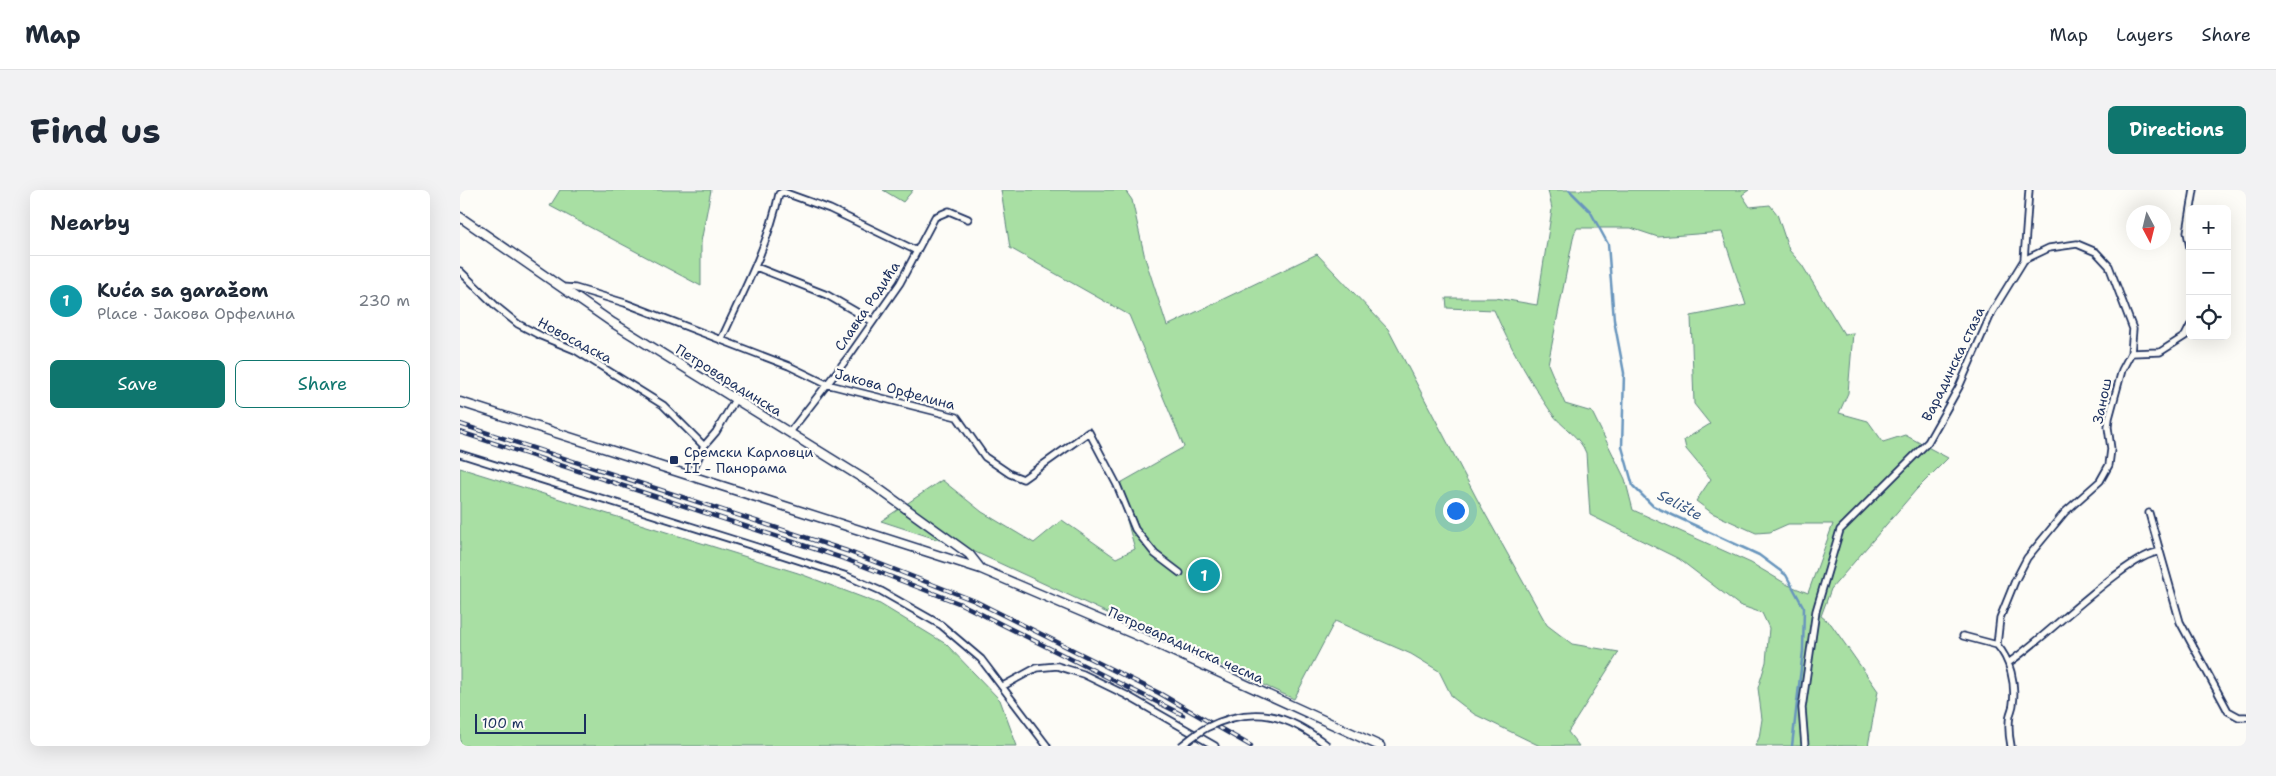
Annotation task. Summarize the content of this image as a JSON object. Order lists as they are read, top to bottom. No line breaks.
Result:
{"streets":{"main road":["Петроварадинска","Петроварадинска чесма"],"street":["Славка Родића","Новосадска","Варадинска стаза","Јакова Орфелина","Занош"]},"crossings":[["Славка Родића","Петроварадинска"],["Славка Родића","Јакова Орфелина"],["Варадинска стаза","Занош"],["Петроварадинска","Јакова Орфелина"],["Петроварадинска","Петроварадинска чесма"]],"water":["Selište"],"places":{"transit":["Сремски Карловци II - Панорама"]},"scale_bar":"100 m","north":"bottom","page":{"header":"Map","nav":["Map","Layers","Share"],"buttons":["Directions",["Save","Share"]],"title":"Find us","heading":"Nearby","map_buttons":["+","−"],"list":[{"mark":"1","name":"Kuća sa garažom","note":"Place · Јакова Орфелина","value":"230 m"}],"pins":"1","scale":"100 m"}}
